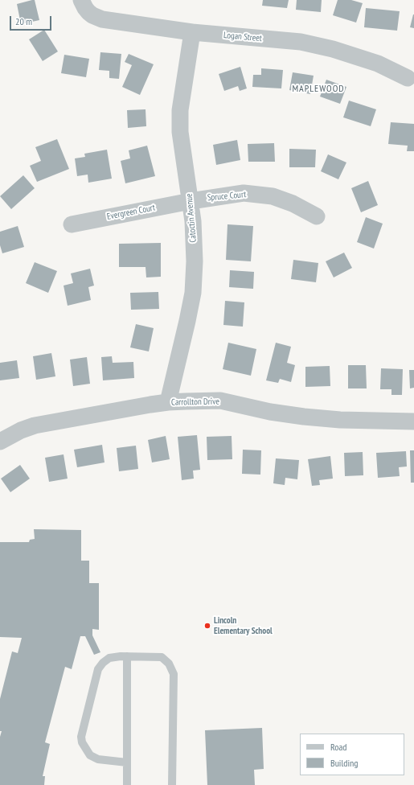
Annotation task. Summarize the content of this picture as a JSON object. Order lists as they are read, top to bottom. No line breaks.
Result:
{"streets":{"street":["Logan Street","Spruce Court","Evergreen Court","Catoctin Avenue","Carrollton Drive"]},"crossings":[["Logan Street","Catoctin Avenue"],["Spruce Court","Evergreen Court"],["Spruce Court","Catoctin Avenue"],["Evergreen Court","Catoctin Avenue"],["Catoctin Avenue","Carrollton Drive"]],"districts":["MAPLEWOOD"],"places":["Lincoln Elementary School"],"legend":["Road","Building"],"scale_bar":"20 m"}
